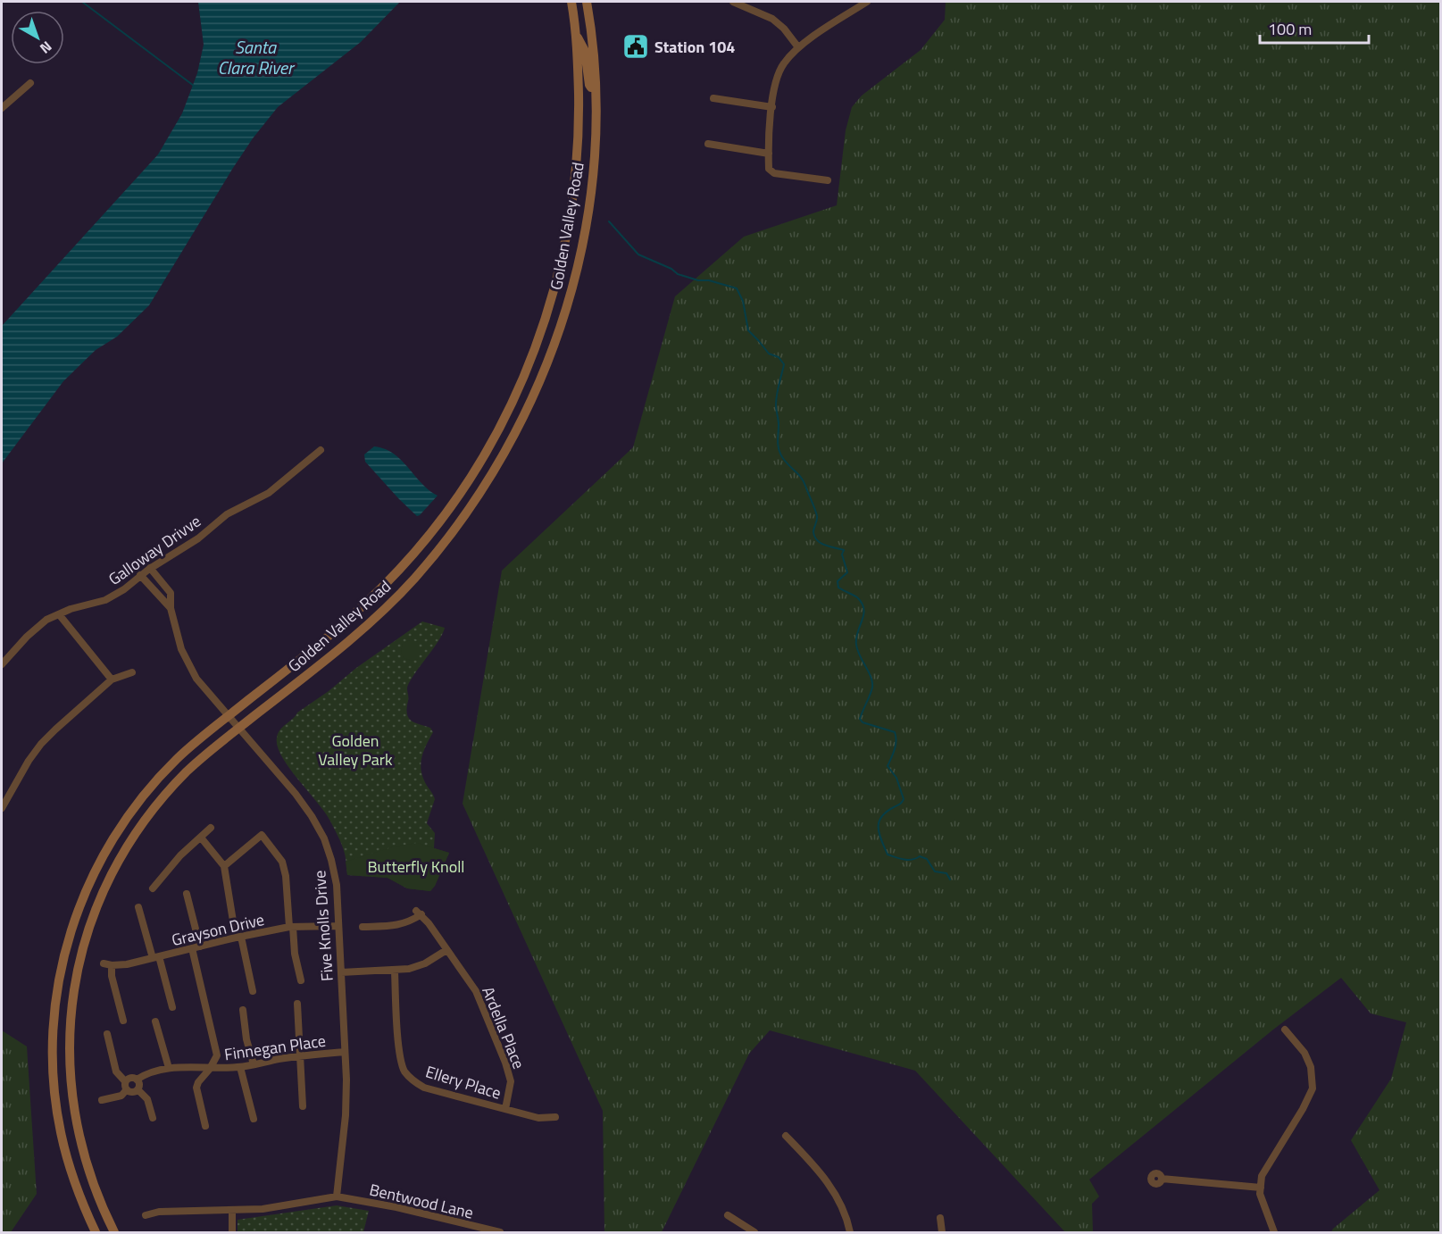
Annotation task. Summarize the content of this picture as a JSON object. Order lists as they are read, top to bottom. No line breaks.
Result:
{"streets":{"main road":["Golden Valley Road"],"street":["Galloway Drivve","Five Knolls Drive","Grayson Drive","Ardella Place","Finnegan Place","Ellery Place","Bentwood Lane"]},"crossings":[["Golden Valley Road","Five Knolls Drive"],["Galloway Drivve","Five Knolls Drive"],["Five Knolls Drive","Grayson Drive"],["Five Knolls Drive","Finnegan Place"],["Five Knolls Drive","Bentwood Lane"],["Ardella Place","Ellery Place"]],"water":["Santa Clara River"],"parks":["Golden Valley Park","Butterfly Knoll"],"places":{"public building":["Station 104"]},"scale_bar":"100 m","north":"bottom right"}
